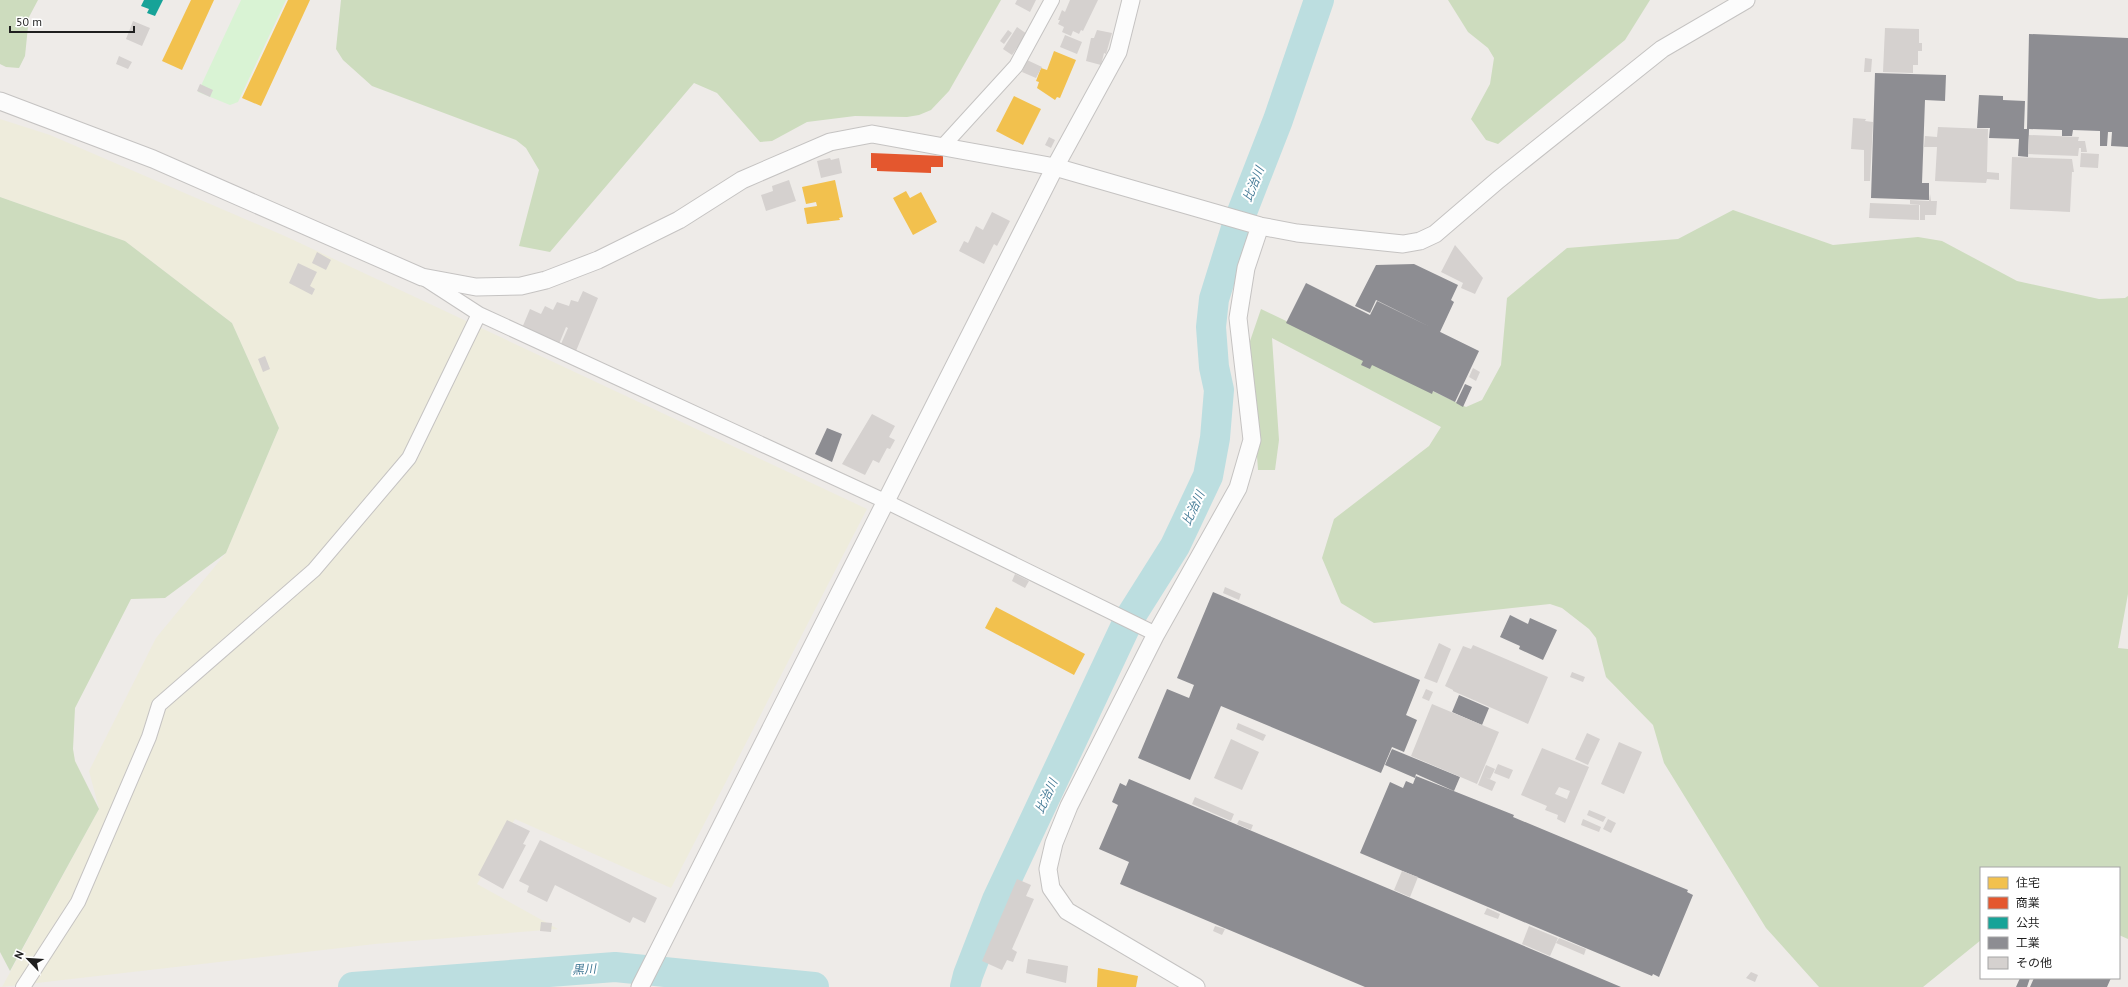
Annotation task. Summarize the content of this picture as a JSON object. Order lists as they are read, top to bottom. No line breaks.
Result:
{"water":["比治川","黒川"],"legend":["住宅","商業","公共","工業","その他"],"scale_bar":"50 m","north":"top left"}
